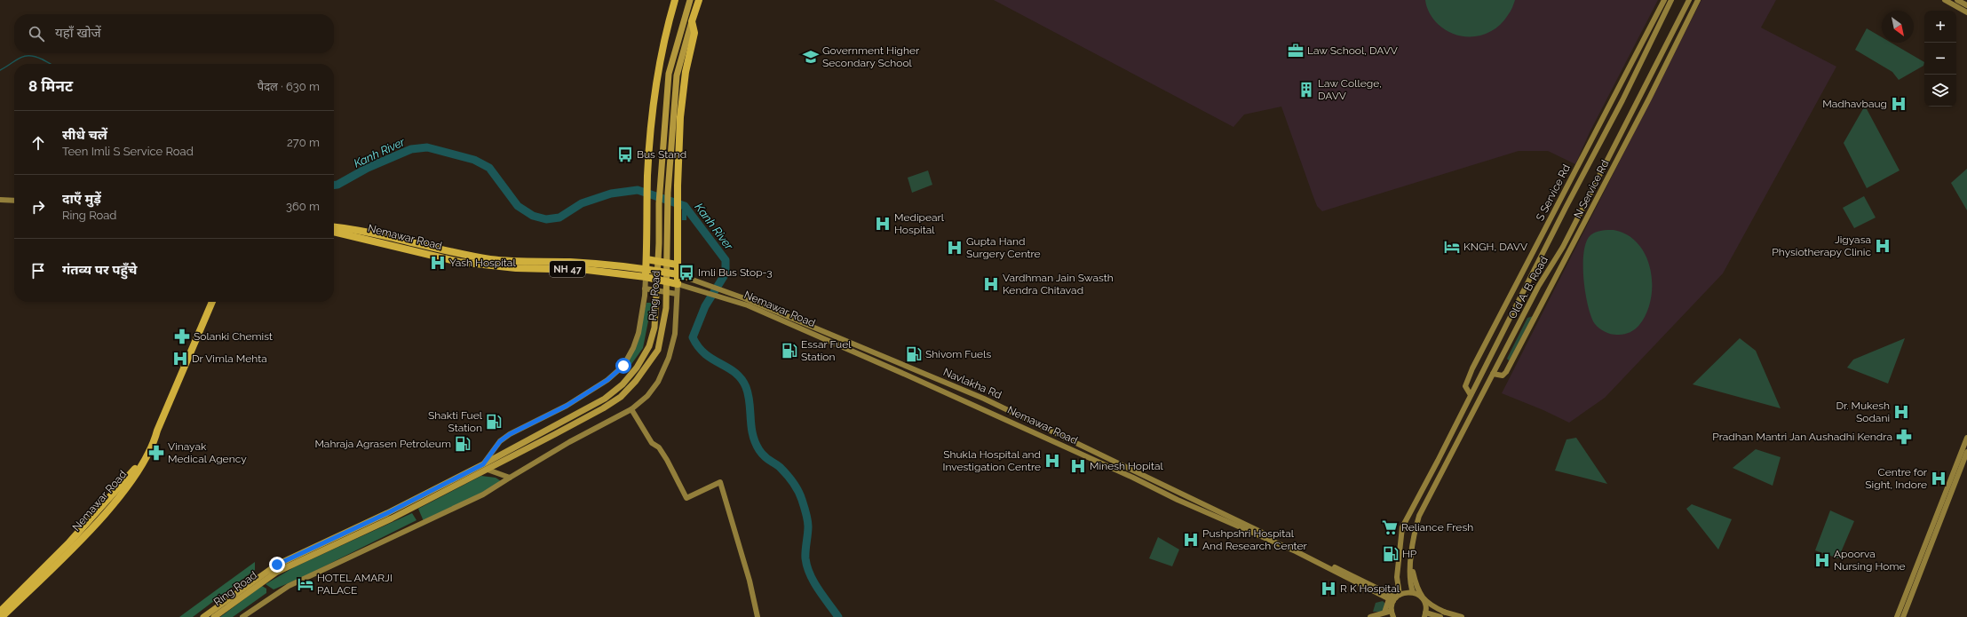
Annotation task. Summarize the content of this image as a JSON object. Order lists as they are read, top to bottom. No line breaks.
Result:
{"streets":{"highway":["Nemawar Road","NH 47","Ring Road"],"main road":["N Service Rd","S Service Rd","Old A. B. Road","Navlakha Rd"]},"crossings":[["N Service Rd","Old A. B. Road"],["S Service Rd","Old A. B. Road"],["Nemawar Road","Old A. B. Road"],["Nemawar Road","Navlakha Rd"],["Old A. B. Road","Navlakha Rd"]],"water":["Kanh River"],"places":{"office":["Law School, DAVV"],"school or university":["Government Higher Secondary School"],"building":["Law College, DAVV"],"hospital":["Madhavbaug","Medipearl Hospital","Jigyasa Physiotherapy Clinic","Gupta Hand Surgery Centre","Yash Hospital","Vardhman Jain Swasth Kendra Chitavad","Dr Vimla Mehta","Dr. Mukesh Sodani","Shukla Hospital and Investigation Centre","Minesh Hopital","Centre for Sight, Indore","Pushpshri Hospital And Research Center","Apoorva Nursing Home","R K Hospital"],"bus stop":["Bus Stand","Imli Bus Stop-3"],"hotel":["KNGH, DAVV","HOTEL AMARJI PALACE"],"pharmacy":["Solanki Chemist","Pradhan Mantri Jan Aushadhi Kendra","Vinayak Medical Agency"],"fuel station":["Essar Fuel Station","Shivom Fuels","Shakti Fuel Station","Mahraja Agrasen Petroleum","HP"],"supermarket":["Reliance Fresh"]},"north":"bottom right","page":{"map_buttons":["+","−"],"search":"यहाँ खोजें","heading":["8 मिनट","पैदल · 630 m"],"list":[["सीधे चलें","Teen Imli S Service Road","270 m"],["दाएँ मुड़ें","Ring Road","360 m"],"गंतव्य पर पहुँचे"]}}
